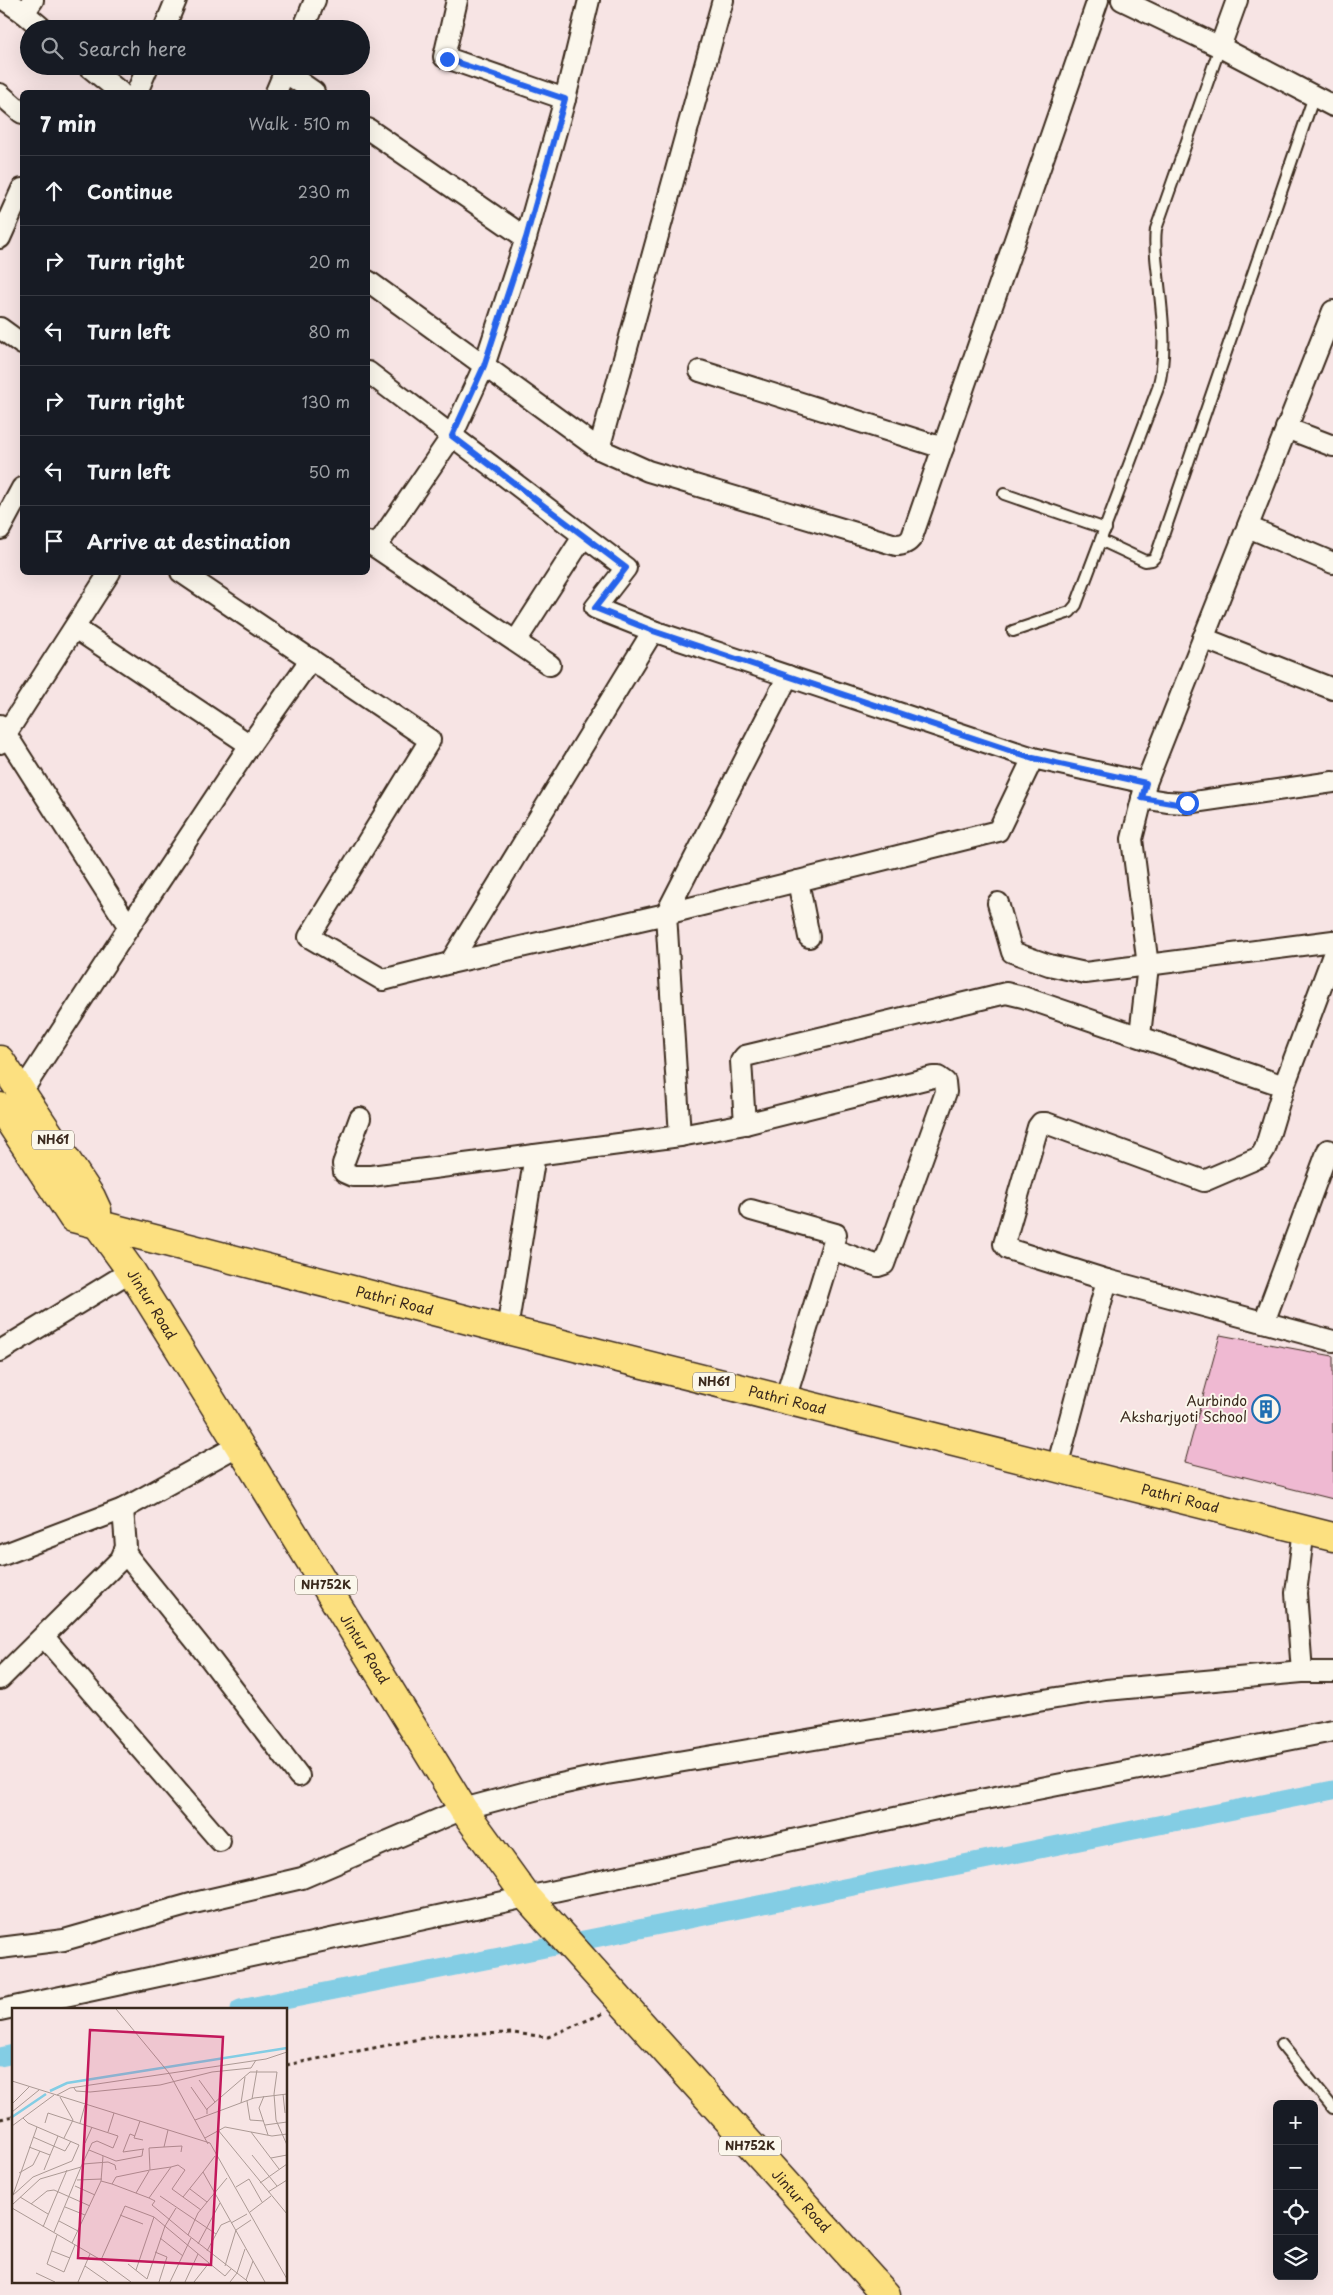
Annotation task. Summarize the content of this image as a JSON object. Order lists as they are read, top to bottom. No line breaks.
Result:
{"streets":{"highway":["NH61","Pathri Road","Jintur Road","NH752K"]},"crossings":[["NH61","Pathri Road"],["NH61","NH752K"],["Pathri Road","NH752K"],["Jintur Road","NH752K"]],"places":{"building":["Aurbindo Aksharjyoti School"]},"page":{"search":"Search here","heading":["7 min","Walk · 510 m"],"list":[["Continue","230 m"],["Turn right","20 m"],["Turn left","80 m"],["Turn right","130 m"],["Turn left","50 m"],"Arrive at destination"],"map_buttons":["+","−"]}}
